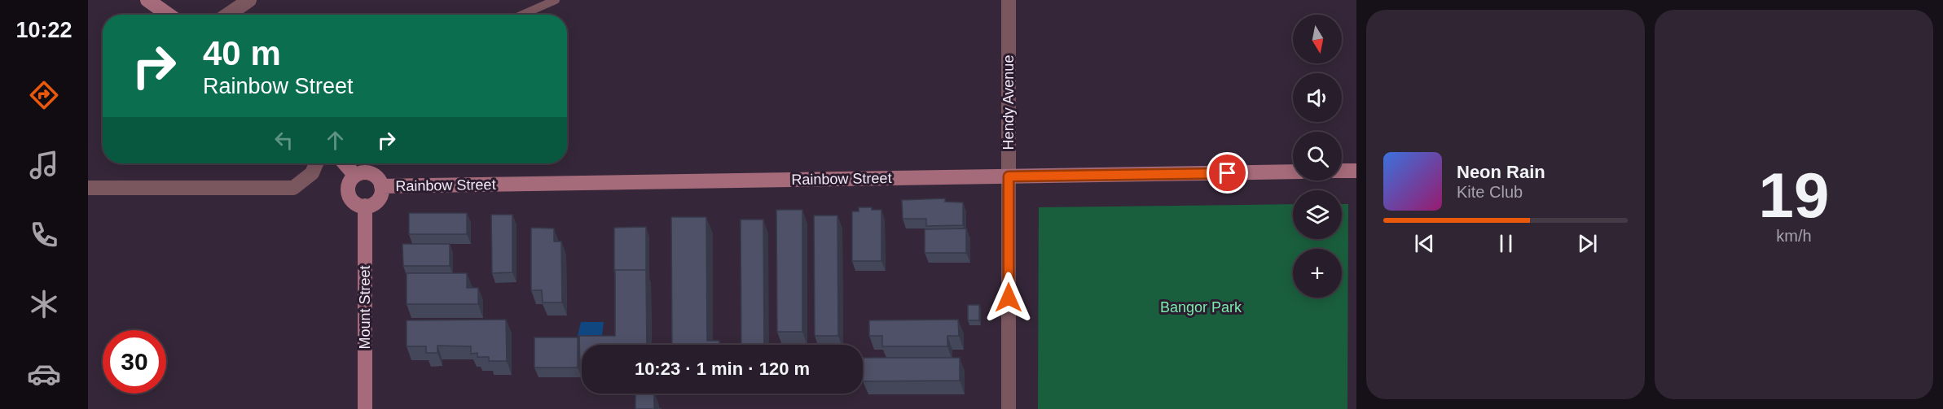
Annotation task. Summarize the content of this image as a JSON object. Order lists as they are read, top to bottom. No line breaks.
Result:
{"streets":{"street":["Hendy Avenue","Rainbow Street","Mount Street"]},"crossings":[["Hendy Avenue","Rainbow Street"],["Rainbow Street","Mount Street"]],"parks":["Bangor Park"],"north":"bottom","page":{"tabs":"10:22","tile":["19","km/h"],"map_buttons":"+","turn":["40 m","Rainbow Street"],"song":["Neon Rain","Kite Club"],"limit":"30","trip":"10:23 · 1 min · 120 m"}}
